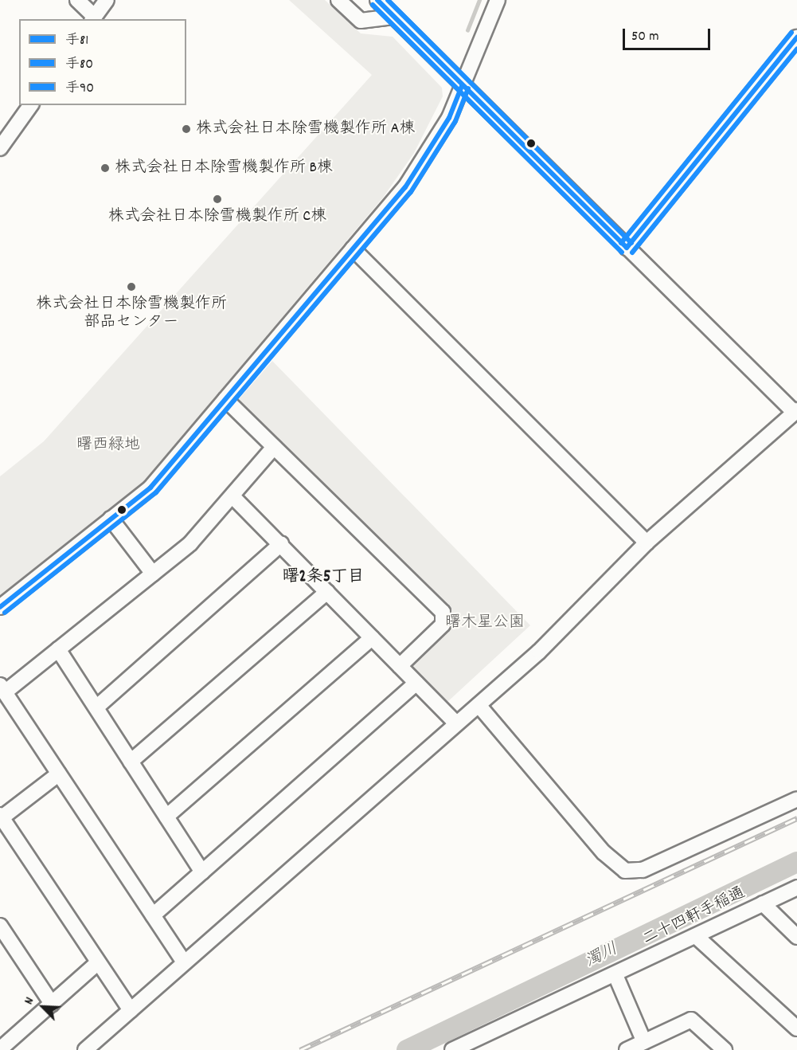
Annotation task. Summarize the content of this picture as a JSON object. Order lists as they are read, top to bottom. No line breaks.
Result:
{"streets":{"street":["二十四軒手稲通"]},"districts":["曙2条5丁目"],"water":["濁川"],"parks":["曙西緑地","曙木星公園"],"places":["株式会社日本除雪機製作所 A棟","株式会社日本除雪機製作所 B棟","株式会社日本除雪機製作所 C棟","株式会社日本除雪機製作所 部品センター"],"lines":["transit line 手81","transit line 手90","transit line 手80"],"legend":["手81","手80","手90"],"scale_bar":"50 m","north":"top left"}
